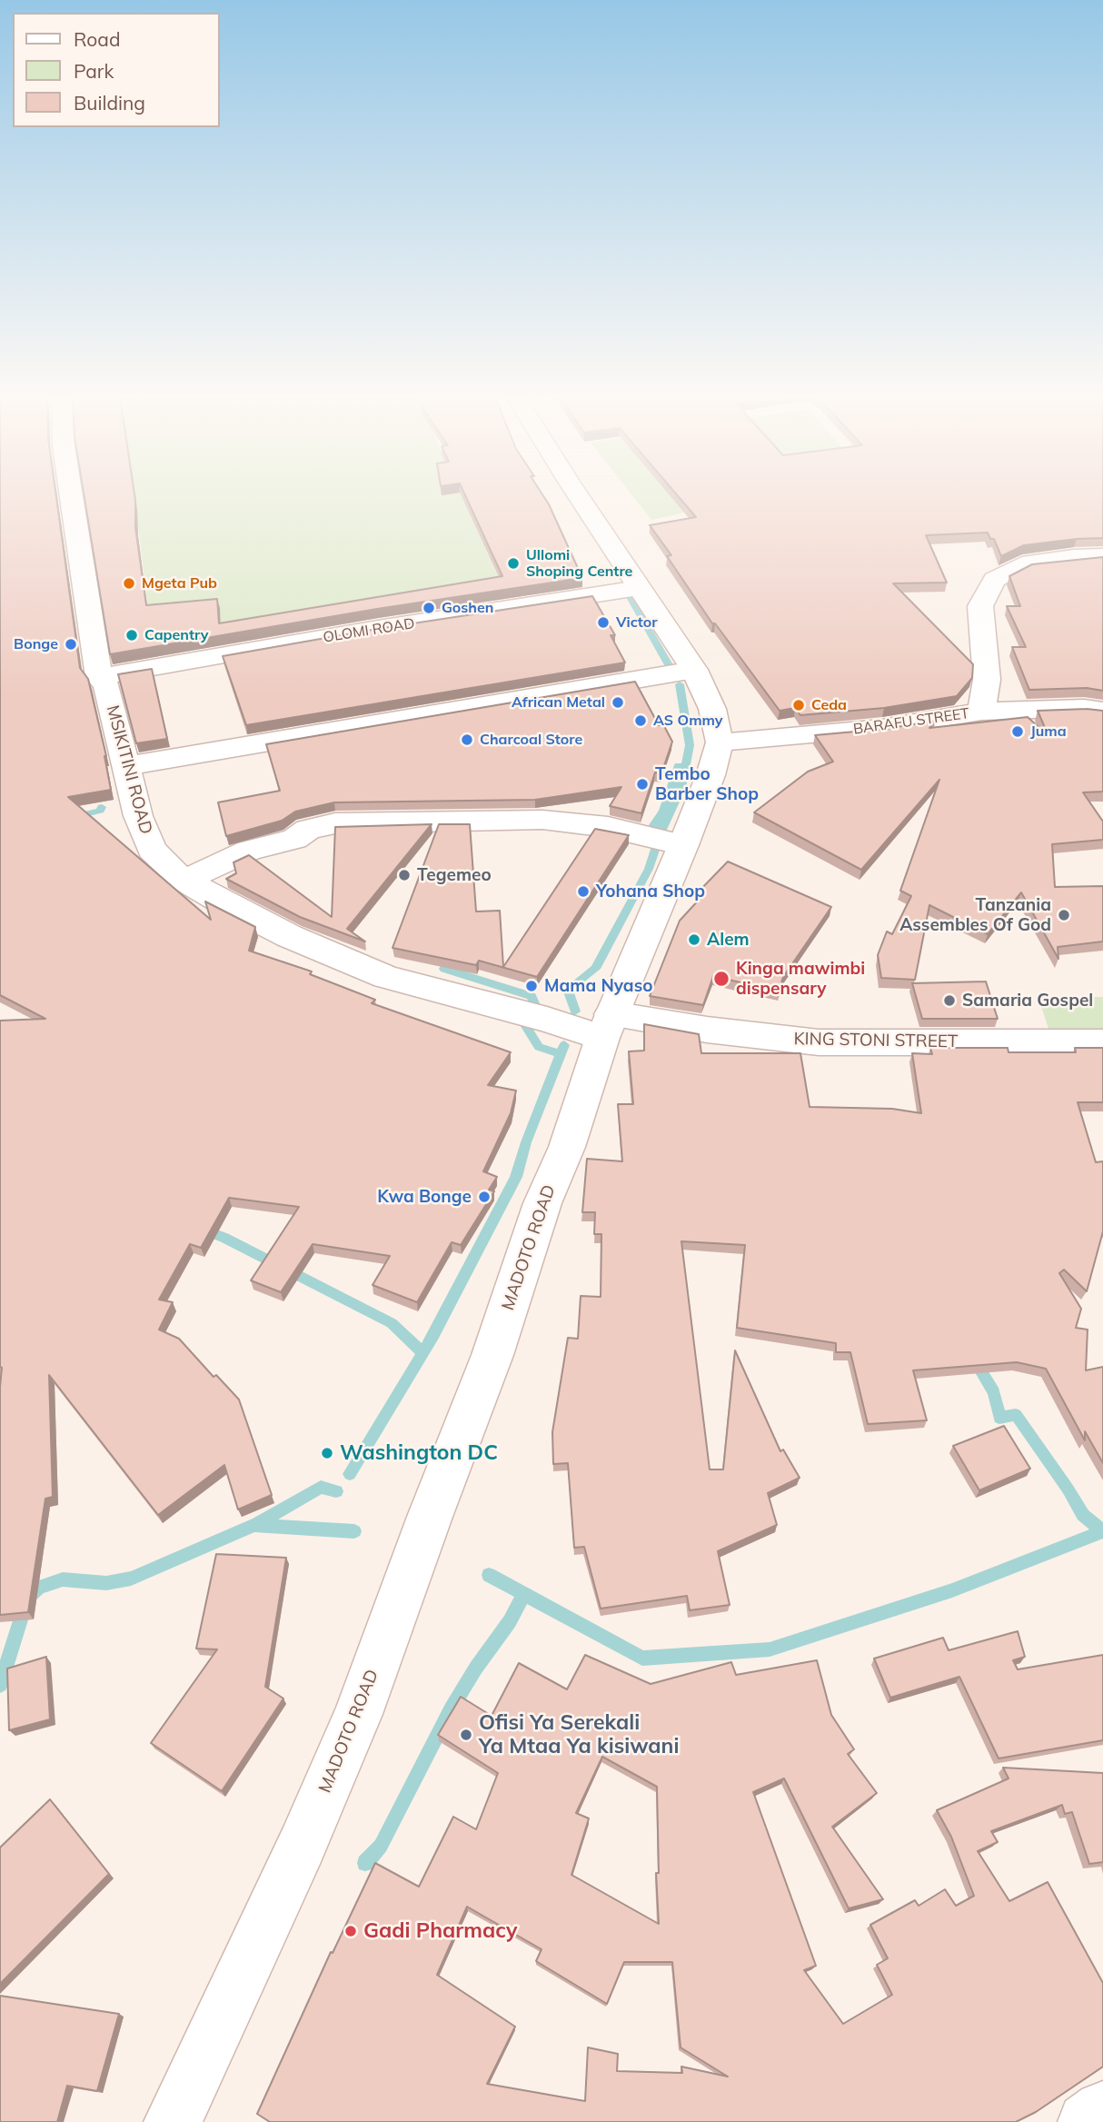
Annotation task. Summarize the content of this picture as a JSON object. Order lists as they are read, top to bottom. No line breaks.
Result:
{"streets":{"street":["OLOMI ROAD","BARAFU STREET","MSIKITINI ROAD","KING STONI STREET","MADOTO ROAD"]},"crossings":[["OLOMI ROAD","MSIKITINI ROAD"],["OLOMI ROAD","MADOTO ROAD"],["BARAFU STREET","MADOTO ROAD"],["MSIKITINI ROAD","KING STONI STREET"],["MSIKITINI ROAD","MADOTO ROAD"],["KING STONI STREET","MADOTO ROAD"]],"places":["Ullomi Shoping Centre","Mgeta Pub","Goshen","Victor","Capentry","Bonge","African Metal","Ceda","AS Ommy","Juma","Charcoal Store","Tembo Barber Shop","Tegemeo","Yohana Shop","Tanzania Assembles Of God","Alem","Kinga mawimbi dispensary","Mama Nyaso","Samaria Gospel","Kwa Bonge","Washington DC","Ofisi Ya Serekali Ya Mtaa Ya kisiwani","Gadi Pharmacy"],"legend":["Road","Park","Building"]}
